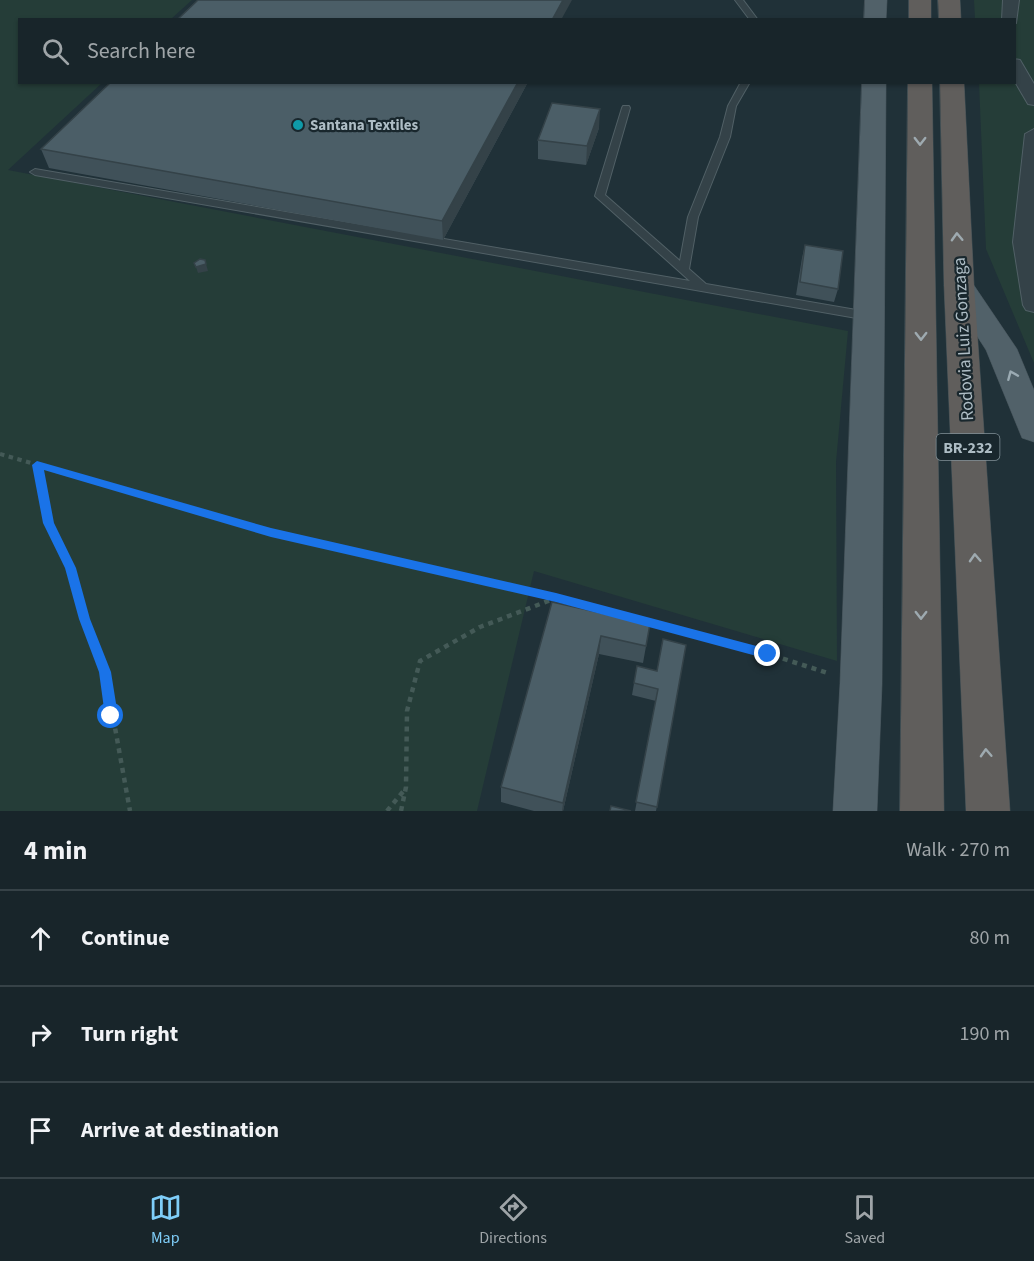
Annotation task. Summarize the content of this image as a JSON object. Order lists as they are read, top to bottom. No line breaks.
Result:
{"streets":{"highway":["Rodovia Luiz Gonzaga","BR-232"]},"places":["Santana Textiles"],"page":{"search":"Search here","heading":["4 min","Walk · 270 m"],"list":[["Continue","80 m"],["Turn right","190 m"],"Arrive at destination"],"nav":["Map","Directions","Saved"]}}
